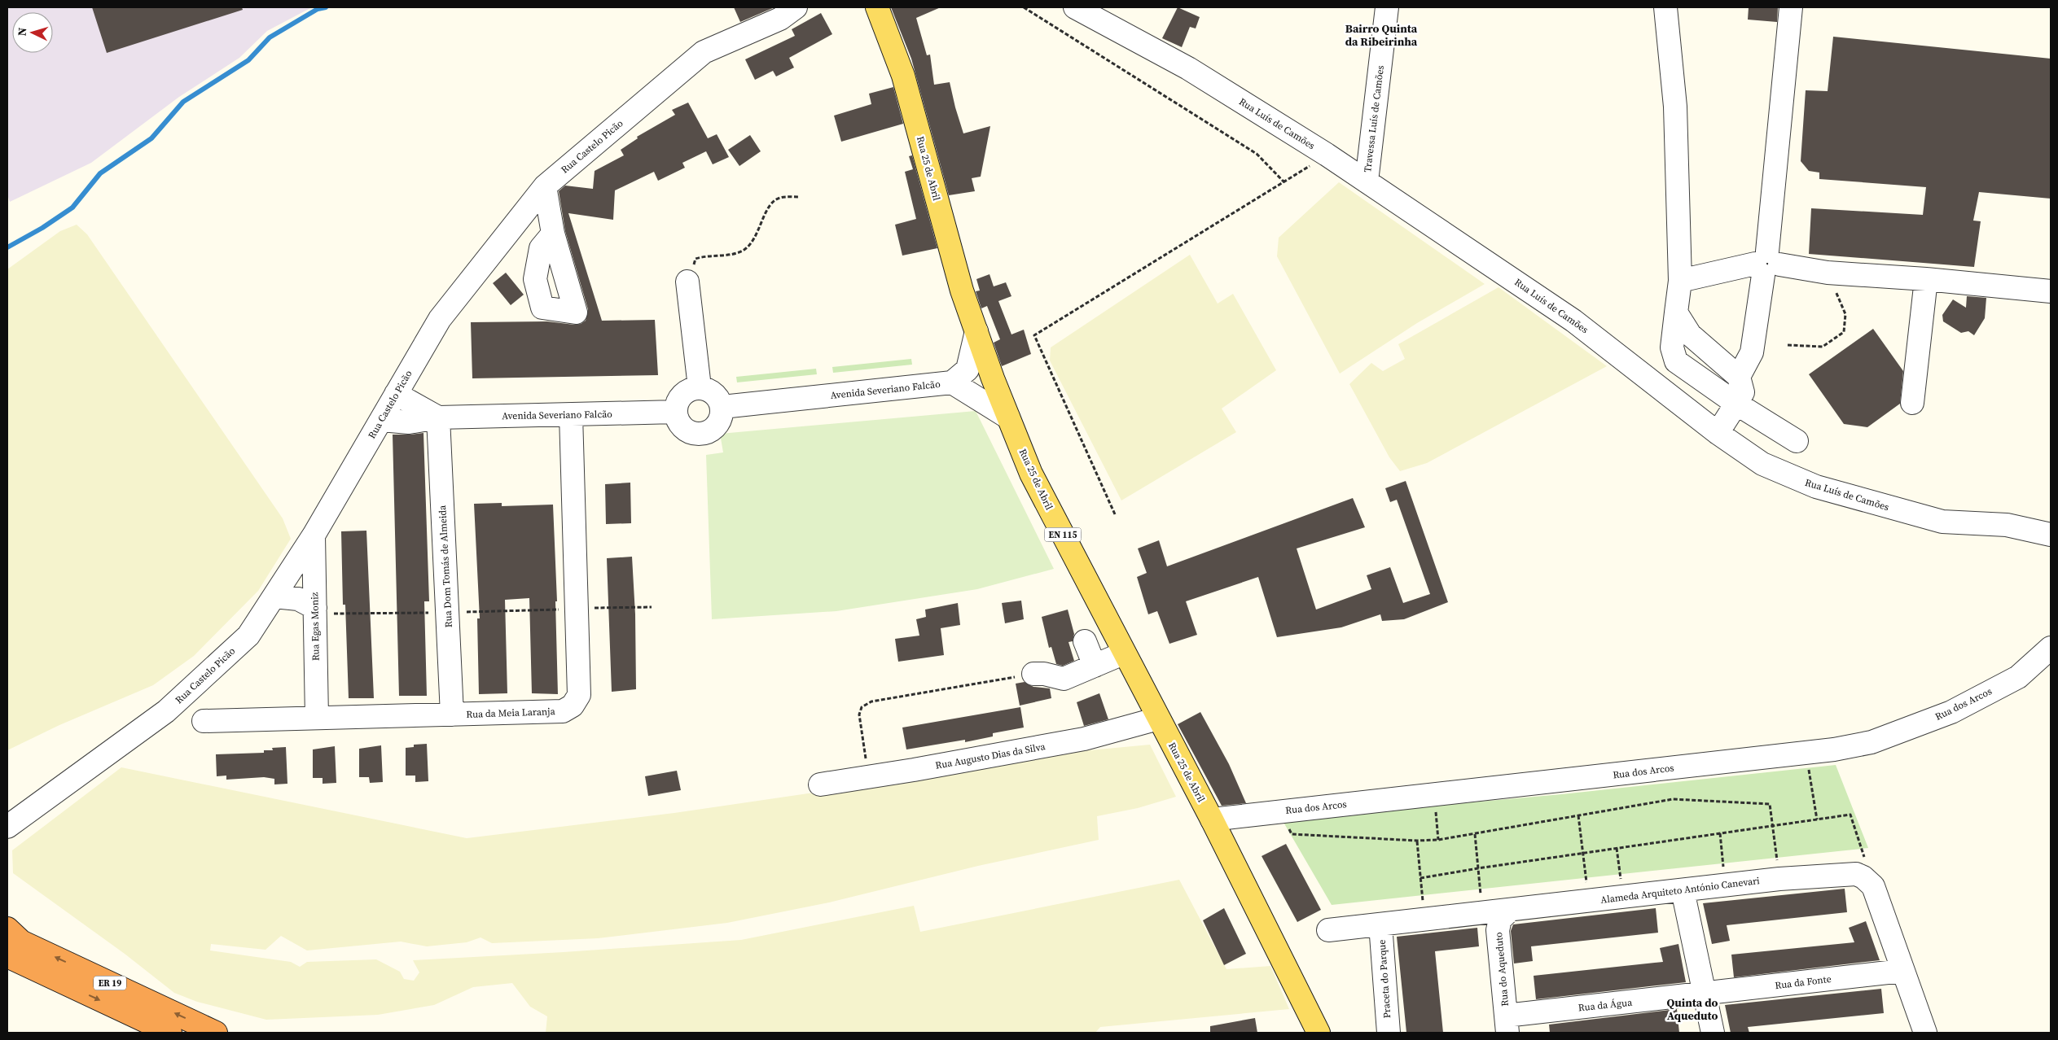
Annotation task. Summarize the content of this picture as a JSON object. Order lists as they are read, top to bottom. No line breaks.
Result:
{"streets":{"highway":["ER 19"],"main road":["Rua 25 de Abril","EN 115"],"street":["Travessa Luís de Camões","Rua Luís de Camões","Rua Castelo Picão","Avenida Severiano Falcão","Rua Dom Tomás de Almeida","Rua Egas Moniz","Rua dos Arcos","Rua da Meia Laranja","Rua Augusto Dias da Silva","Alameda Arquiteto António Canevari","Rua do Aqueduto","Praceta do Parque","Rua da Fonte","Rua da Água"]},"crossings":[["Travessa Luís de Camões","Rua Luís de Camões"],["Rua Castelo Picão","Avenida Severiano Falcão"],["Rua Castelo Picão","Rua Egas Moniz"],["Rua 25 de Abril","Avenida Severiano Falcão"],["Rua 25 de Abril","Rua dos Arcos"],["Rua 25 de Abril","Rua Augusto Dias da Silva"],["Avenida Severiano Falcão","Rua Dom Tomás de Almeida"],["Avenida Severiano Falcão","Rua da Meia Laranja"],["Rua Dom Tomás de Almeida","Rua da Meia Laranja"],["Rua Egas Moniz","Rua da Meia Laranja"],["Alameda Arquiteto António Canevari","Rua do Aqueduto"],["Alameda Arquiteto António Canevari","Praceta do Parque"],["Alameda Arquiteto António Canevari","Rua da Fonte"],["Rua do Aqueduto","Rua da Água"],["Rua da Fonte","Rua da Água"]],"districts":["Bairro Quinta da Ribeirinha","Quinta do Aqueduto"],"north":"left"}
